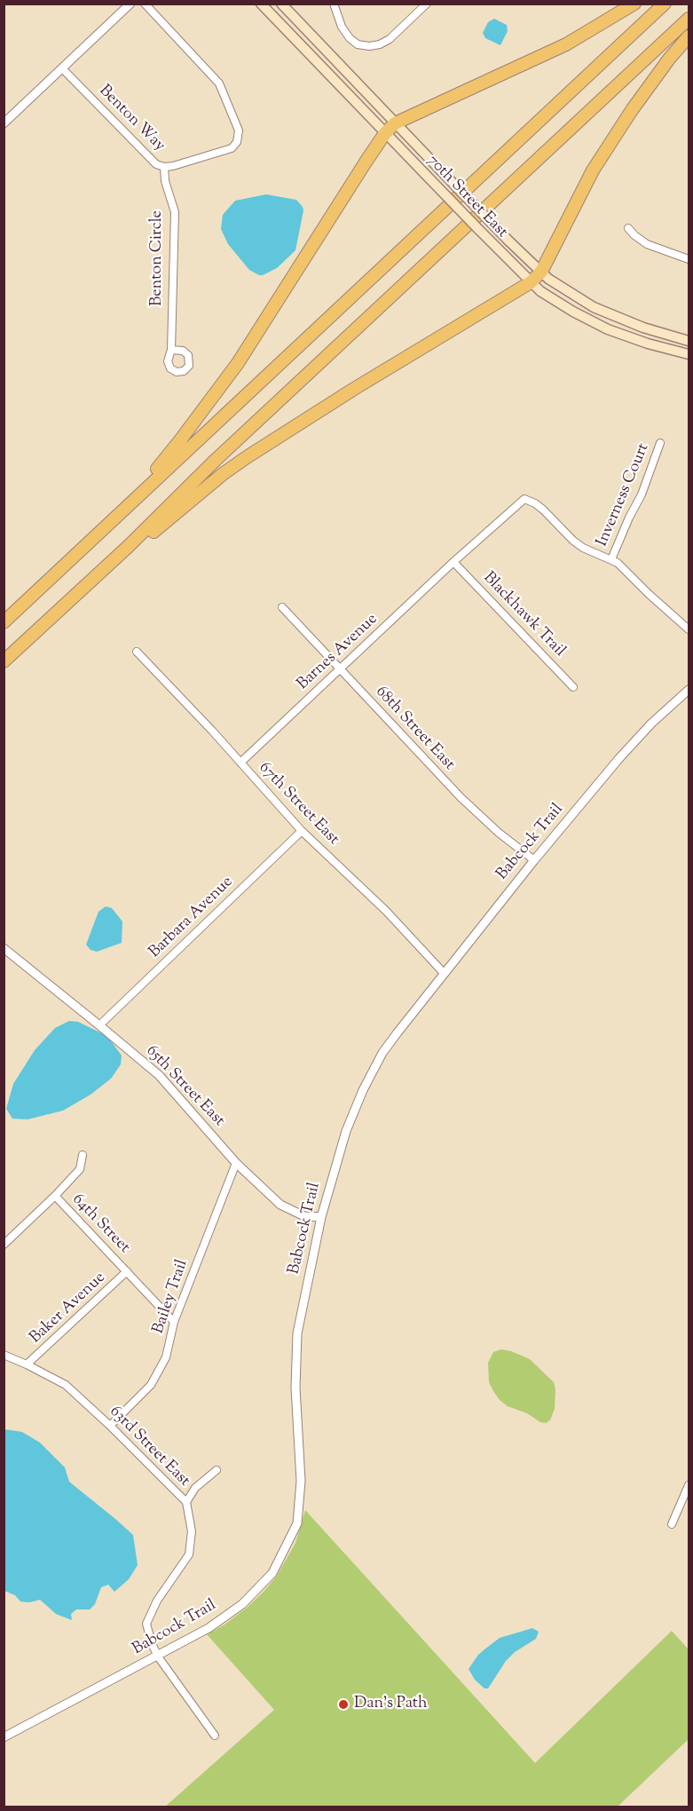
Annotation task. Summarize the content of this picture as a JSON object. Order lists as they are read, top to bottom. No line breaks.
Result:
{"streets":{"main road":["70th Street East"],"street":["Benton Way","Benton Circle","Inverness Court","Blackhawk Trail","Barnes Avenue","68th Street East","67th Street East","Babcock Trail","Barbara Avenue","65th Street East","64th Street","Bailey Trail","Baker Avenue","63rd Street East"]},"crossings":[["Benton Way","Benton Circle"],["Inverness Court","Barnes Avenue"],["Blackhawk Trail","Barnes Avenue"],["Barnes Avenue","68th Street East"],["Barnes Avenue","67th Street East"],["68th Street East","Babcock Trail"],["67th Street East","Babcock Trail"],["67th Street East","Barbara Avenue"],["Babcock Trail","65th Street East"],["Babcock Trail","63rd Street East"],["Barbara Avenue","65th Street East"],["65th Street East","Bailey Trail"],["64th Street","Bailey Trail"],["64th Street","Baker Avenue"],["Bailey Trail","63rd Street East"],["Baker Avenue","63rd Street East"]],"places":["Dan's Path"]}
